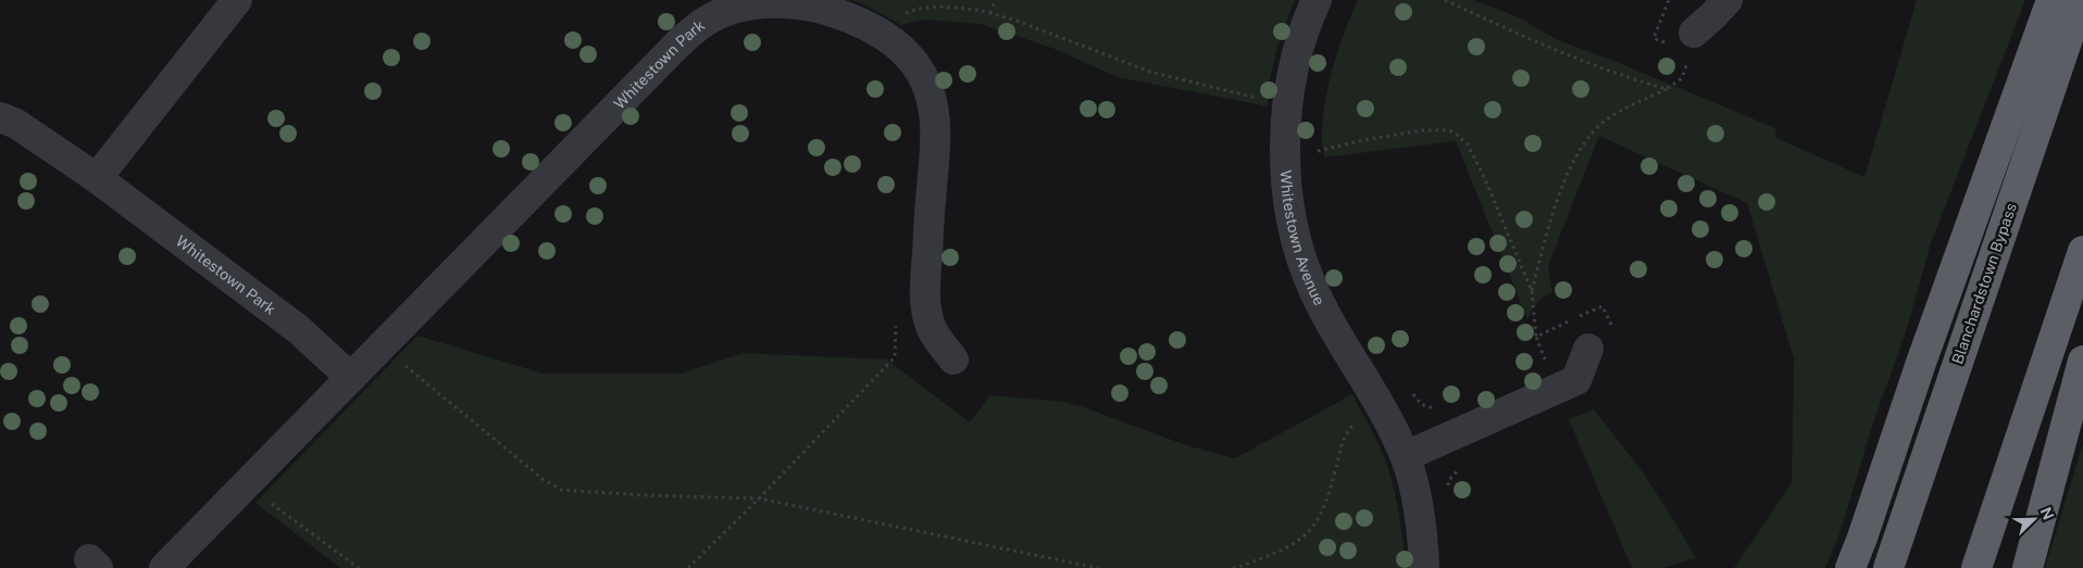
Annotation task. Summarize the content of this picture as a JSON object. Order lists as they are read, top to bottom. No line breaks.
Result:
{"streets":{"highway":["Blanchardstown Bypass"],"street":["Whitestown Park","Whitestown Avenue"]},"north":"top right"}
